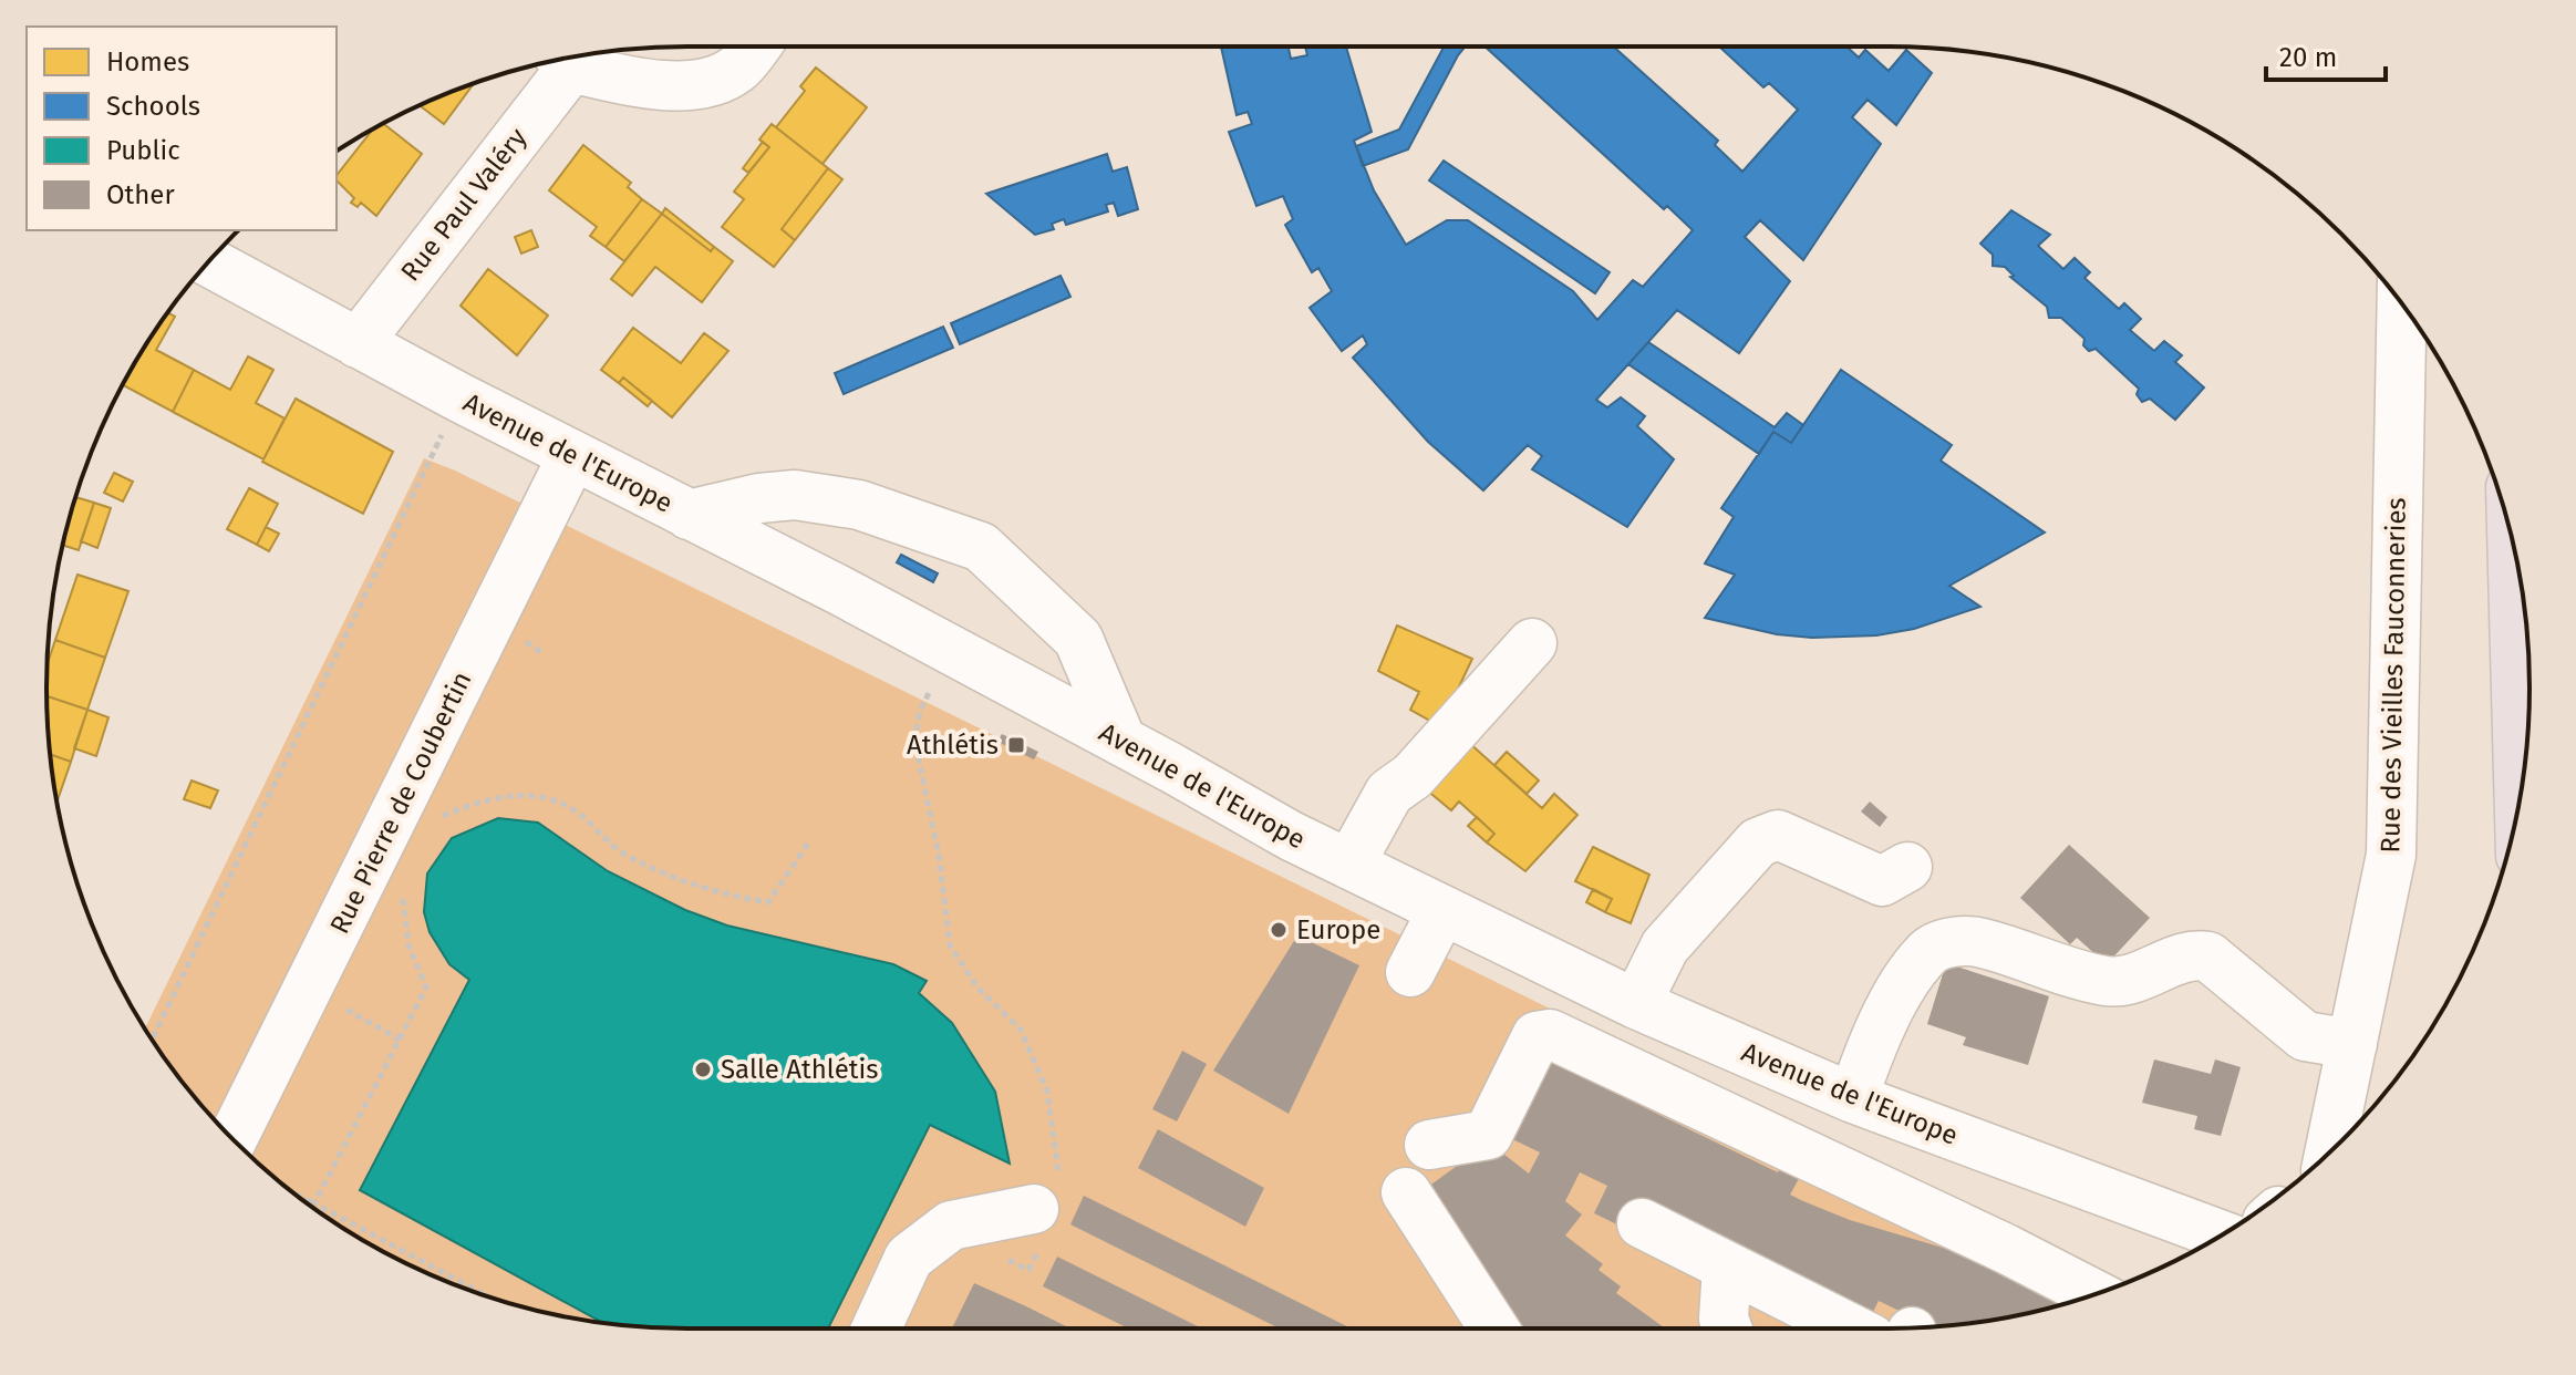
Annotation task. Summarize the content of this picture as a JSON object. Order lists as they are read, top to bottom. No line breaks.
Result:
{"streets":{"street":["Rue Paul Valéry","Avenue de l'Europe","Rue des Vieilles Fauconneries","Rue Pierre de Coubertin"]},"crossings":[["Rue Paul Valéry","Avenue de l'Europe"],["Avenue de l'Europe","Rue Pierre de Coubertin"]],"places":{"transit":["Athlétis"],"other":["Europe","Salle Athlétis"]},"legend":["Homes","Schools","Public","Other"],"scale_bar":"20 m"}
